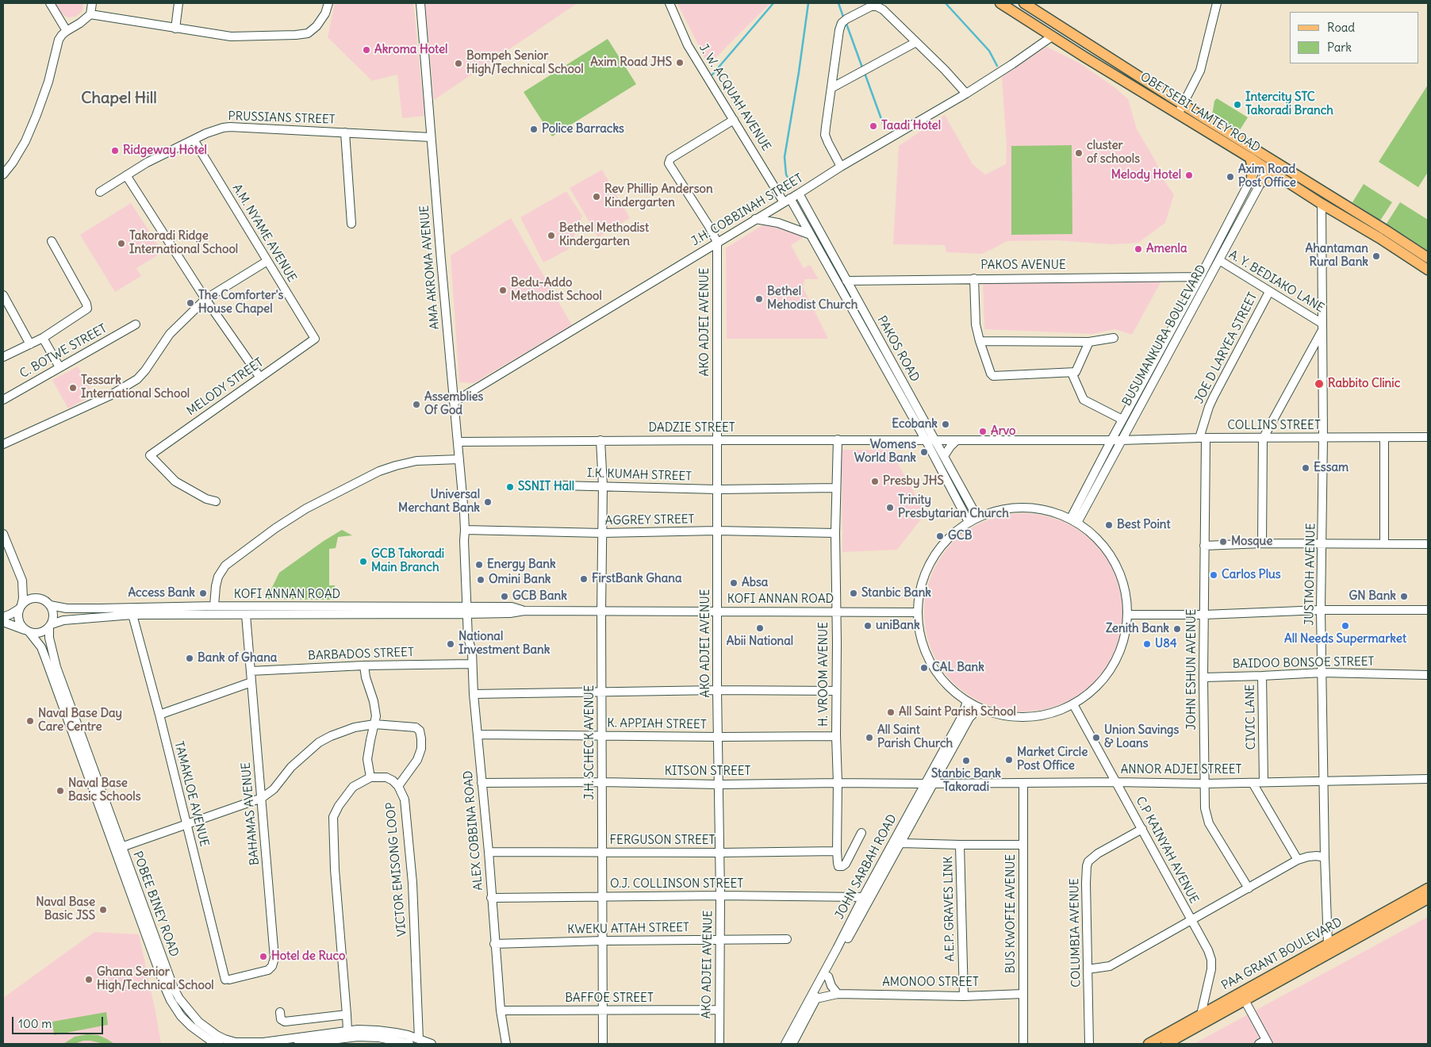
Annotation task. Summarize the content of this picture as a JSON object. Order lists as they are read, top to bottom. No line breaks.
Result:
{"streets":{"main road":["OBETSEBI LAMTEY ROAD","PAA GRANT BOULEVARD"],"street":["J. W. ACQUAH AVENUE","PRUSSIANS STREET","J.H. COBBINAH STREET","A.M. NYAME AVENUE","PAKOS AVENUE","AMA AKROMA AVENUE","A. Y. BEDIAKO LANE","AKO ADJEI AVENUE","BUSUMANKURA BOULEVARD","JOE D LARYEA STREET","PAKOS ROAD","C. BOTWE STREET","MELODY STREET","COLLINS STREET","DADZIE STREET","I.K. KUMAH STREET","AGGREY STREET","JUSTMOH AVENUE","KOFI ANNAN ROAD","BARBADOS STREET","BAIDOO BONSOE STREET","JOHN ESHUN AVENUE","H. VROOM AVENUE","CIVIC LANE","K. APPIAH STREET","J.H. SCHECK AVENUE","ANNOR ADJEI STREET","KITSON STREET","TAMAKLOE AVENUE","BAHAMAS AVENUE","ALEX COBBINA ROAD","FERGUSON STREET","C.P KAINYAH AVENUE","JOHN SARBAH ROAD","VICTOR EMISONG LOOP","O.J. COLLINSON STREET","POBEE BINEY ROAD","A.E.P. GRAVES LINK","BUS KWOFIE AVENUE","KWEKU ATTAH STREET","COLUMBIA AVENUE","AMONOO STREET","BAFFOE STREET"]},"crossings":[["J. W. ACQUAH AVENUE","J.H. COBBINAH STREET"],["J. W. ACQUAH AVENUE","PAKOS ROAD"],["OBETSEBI LAMTEY ROAD","J.H. COBBINAH STREET"],["OBETSEBI LAMTEY ROAD","BUSUMANKURA BOULEVARD"],["OBETSEBI LAMTEY ROAD","JUSTMOH AVENUE"],["PRUSSIANS STREET","A.M. NYAME AVENUE"],["PRUSSIANS STREET","AMA AKROMA AVENUE"],["J.H. COBBINAH STREET","AMA AKROMA AVENUE"],["J.H. COBBINAH STREET","AKO ADJEI AVENUE"],["J.H. COBBINAH STREET","PAKOS ROAD"],["A.M. NYAME AVENUE","MELODY STREET"],["PAKOS AVENUE","BUSUMANKURA BOULEVARD"],["PAKOS AVENUE","PAKOS ROAD"],["AMA AKROMA AVENUE","DADZIE STREET"],["AMA AKROMA AVENUE","AGGREY STREET"],["AMA AKROMA AVENUE","KOFI ANNAN ROAD"],["AMA AKROMA AVENUE","ALEX COBBINA ROAD"],["A. Y. BEDIAKO LANE","BUSUMANKURA BOULEVARD"],["A. Y. BEDIAKO LANE","JOE D LARYEA STREET"],["A. Y. BEDIAKO LANE","JUSTMOH AVENUE"],["AKO ADJEI AVENUE","DADZIE STREET"],["AKO ADJEI AVENUE","I.K. KUMAH STREET"],["AKO ADJEI AVENUE","AGGREY STREET"],["AKO ADJEI AVENUE","KOFI ANNAN ROAD"],["AKO ADJEI AVENUE","K. APPIAH STREET"],["AKO ADJEI AVENUE","KITSON STREET"],["AKO ADJEI AVENUE","FERGUSON STREET"],["AKO ADJEI AVENUE","O.J. COLLINSON STREET"],["AKO ADJEI AVENUE","KWEKU ATTAH STREET"],["AKO ADJEI AVENUE","BAFFOE STREET"],["BUSUMANKURA BOULEVARD","COLLINS STREET"],["JOE D LARYEA STREET","COLLINS STREET"],["JOE D LARYEA STREET","JOHN ESHUN AVENUE"],["PAKOS ROAD","DADZIE STREET"],["COLLINS STREET","JUSTMOH AVENUE"],["COLLINS STREET","JOHN ESHUN AVENUE"],["DADZIE STREET","H. VROOM AVENUE"],["DADZIE STREET","J.H. SCHECK AVENUE"],["I.K. KUMAH STREET","H. VROOM AVENUE"],["I.K. KUMAH STREET","J.H. SCHECK AVENUE"],["AGGREY STREET","H. VROOM AVENUE"],["AGGREY STREET","J.H. SCHECK AVENUE"],["JUSTMOH AVENUE","BAIDOO BONSOE STREET"],["JUSTMOH AVENUE","ANNOR ADJEI STREET"],["JUSTMOH AVENUE","PAA GRANT BOULEVARD"],["KOFI ANNAN ROAD","H. VROOM AVENUE"],["KOFI ANNAN ROAD","J.H. SCHECK AVENUE"],["KOFI ANNAN ROAD","TAMAKLOE AVENUE"],["KOFI ANNAN ROAD","BAHAMAS AVENUE"],["KOFI ANNAN ROAD","ALEX COBBINA ROAD"],["KOFI ANNAN ROAD","POBEE BINEY ROAD"],["BARBADOS STREET","BAHAMAS AVENUE"],["BARBADOS STREET","ALEX COBBINA ROAD"],["BAIDOO BONSOE STREET","JOHN ESHUN AVENUE"],["BAIDOO BONSOE STREET","CIVIC LANE"],["JOHN ESHUN AVENUE","ANNOR ADJEI STREET"],["H. VROOM AVENUE","K. APPIAH STREET"],["H. VROOM AVENUE","KITSON STREET"],["H. VROOM AVENUE","FERGUSON STREET"],["CIVIC LANE","ANNOR ADJEI STREET"],["K. APPIAH STREET","J.H. SCHECK AVENUE"],["K. APPIAH STREET","ALEX COBBINA ROAD"],["J.H. SCHECK AVENUE","KITSON STREET"],["J.H. SCHECK AVENUE","FERGUSON STREET"],["J.H. SCHECK AVENUE","O.J. COLLINSON STREET"],["J.H. SCHECK AVENUE","KWEKU ATTAH STREET"],["J.H. SCHECK AVENUE","BAFFOE STREET"],["ANNOR ADJEI STREET","KITSON STREET"],["ANNOR ADJEI STREET","C.P KAINYAH AVENUE"],["ANNOR ADJEI STREET","JOHN SARBAH ROAD"],["ANNOR ADJEI STREET","BUS KWOFIE AVENUE"],["KITSON STREET","ALEX COBBINA ROAD"],["KITSON STREET","JOHN SARBAH ROAD"],["TAMAKLOE AVENUE","BAHAMAS AVENUE"],["ALEX COBBINA ROAD","FERGUSON STREET"],["ALEX COBBINA ROAD","O.J. COLLINSON STREET"],["ALEX COBBINA ROAD","KWEKU ATTAH STREET"],["ALEX COBBINA ROAD","BAFFOE STREET"],["C.P KAINYAH AVENUE","COLUMBIA AVENUE"],["C.P KAINYAH AVENUE","PAA GRANT BOULEVARD"],["JOHN SARBAH ROAD","O.J. COLLINSON STREET"],["JOHN SARBAH ROAD","AMONOO STREET"],["VICTOR EMISONG LOOP","POBEE BINEY ROAD"],["A.E.P. GRAVES LINK","AMONOO STREET"],["BUS KWOFIE AVENUE","AMONOO STREET"]],"districts":["Chapel Hill"],"places":["Akroma Hotel","Axim Road JHS","Bompeh Senior High/Technical School","Intercity STC Takoradi Branch","Taadi Hotel","Police Barracks","Ridgeway Hotel","cluster of schools","Melody Hotel","Axim Road Post Office","Rev Phillip Anderson Kindergarten","Bethel Methodist Kindergarten","Takoradi Ridge International School","Amenla","Ahantaman Rural Bank","Bedu-Addo Methodist School","Bethel Mehodist Church","The Comforter's House Chapel","Rabbito Clinic","Tessark International School","Assemblies Of God","Ecobank","Arvo","Womens World Bank","Essam","Presby JHS","SSNIT Hall","Universal Merchant Bank","Trinity Presbytarian Church","Best Point","GCB","Mosque","GCB Takoradi Main Branch","Energy Bank","Carlos Plus","FirstBank Ghana","Omini Bank","Absa","Access Bank","Stanbic Bank","GCB Bank","GN Bank","uniBank","All Needs Supermarket","Abii National","Zenith Bank","National Investment Bank","U84","Bank of Ghana","CAL Bank","All Saint Parish School","Naval Base Day Care Centre","All Saint Parish Church","Union Savings & Loans","Market Circle Post Office","Stanbic Bank Takoradi","Naval Base Basic Schools","Naval Base Basic JSS","Hotel de Ruco","Ghana Senior High/Technical School"],"legend":["Road","Park"],"scale_bar":"100 m"}
